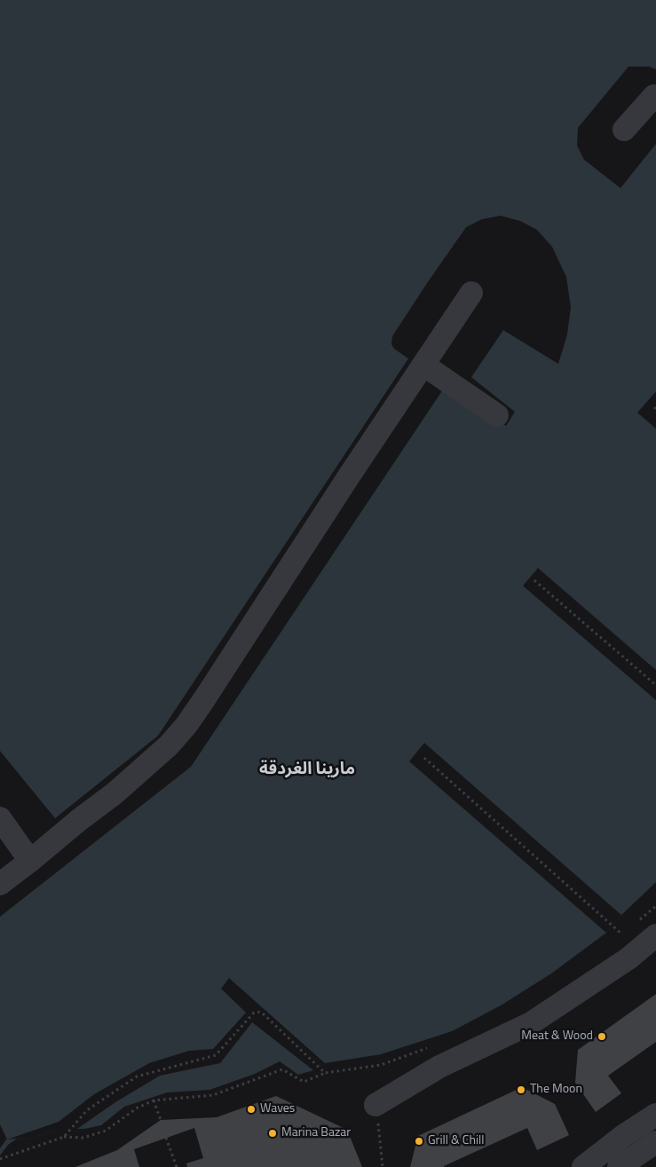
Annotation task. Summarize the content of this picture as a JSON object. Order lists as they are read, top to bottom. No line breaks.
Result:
{"districts":["مارينا الغردقة"],"places":["Meat & Wood","The Moon","Waves","Marina Bazar","Grill & Chill"]}
